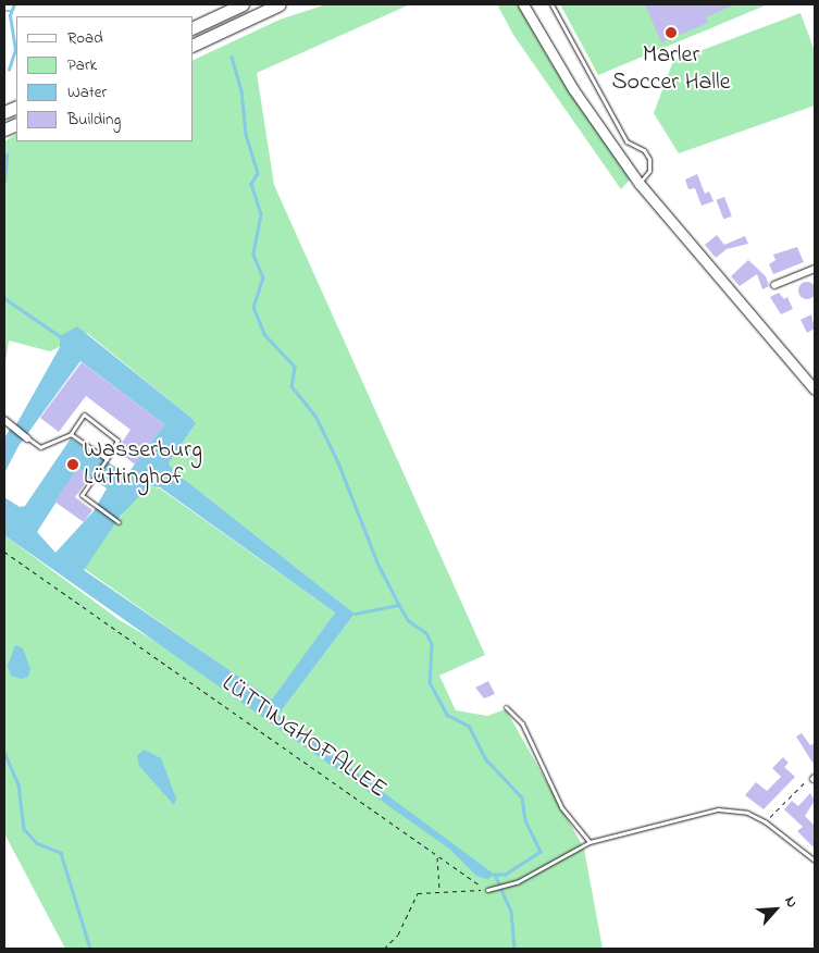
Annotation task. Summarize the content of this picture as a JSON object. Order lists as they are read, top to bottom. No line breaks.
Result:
{"streets":{"path":["LÜTTINGHOFALLEE"]},"places":["Marler Soccer Halle","Wasserburg Lüttinghof"],"legend":["Road","Park","Water","Building"],"north":"top right"}
